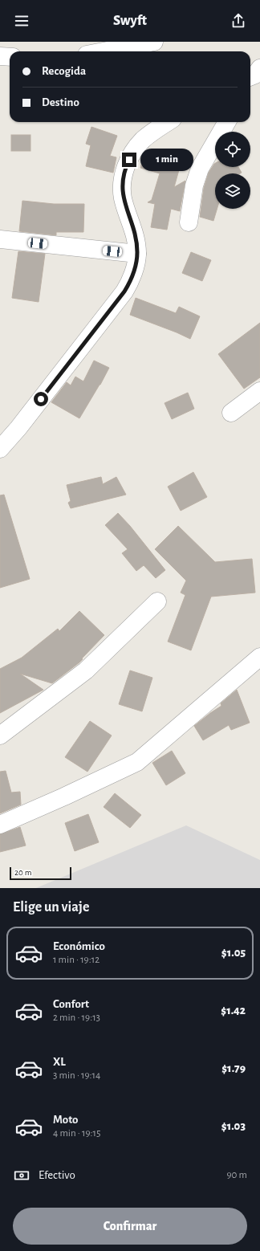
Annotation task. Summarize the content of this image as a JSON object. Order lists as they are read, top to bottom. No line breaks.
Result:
{"scale_bar":"20 m","page":{"header":"Swyft","banner":["Recogida","Destino"],"bubble":"1 min","scale":"20 m","heading":"Elige un viaje","list":[{"name":"Económico","note":"1 min · 19:12","value":"$1.05"},{"name":"Confort","note":"2 min · 19:13","value":"$1.42"},{"name":"XL","note":"3 min · 19:14","value":"$1.79"},{"name":"Moto","note":"4 min · 19:15","value":"$1.03"}],"pay":["Efectivo","90 m"],"buttons":"Confirmar"}}
